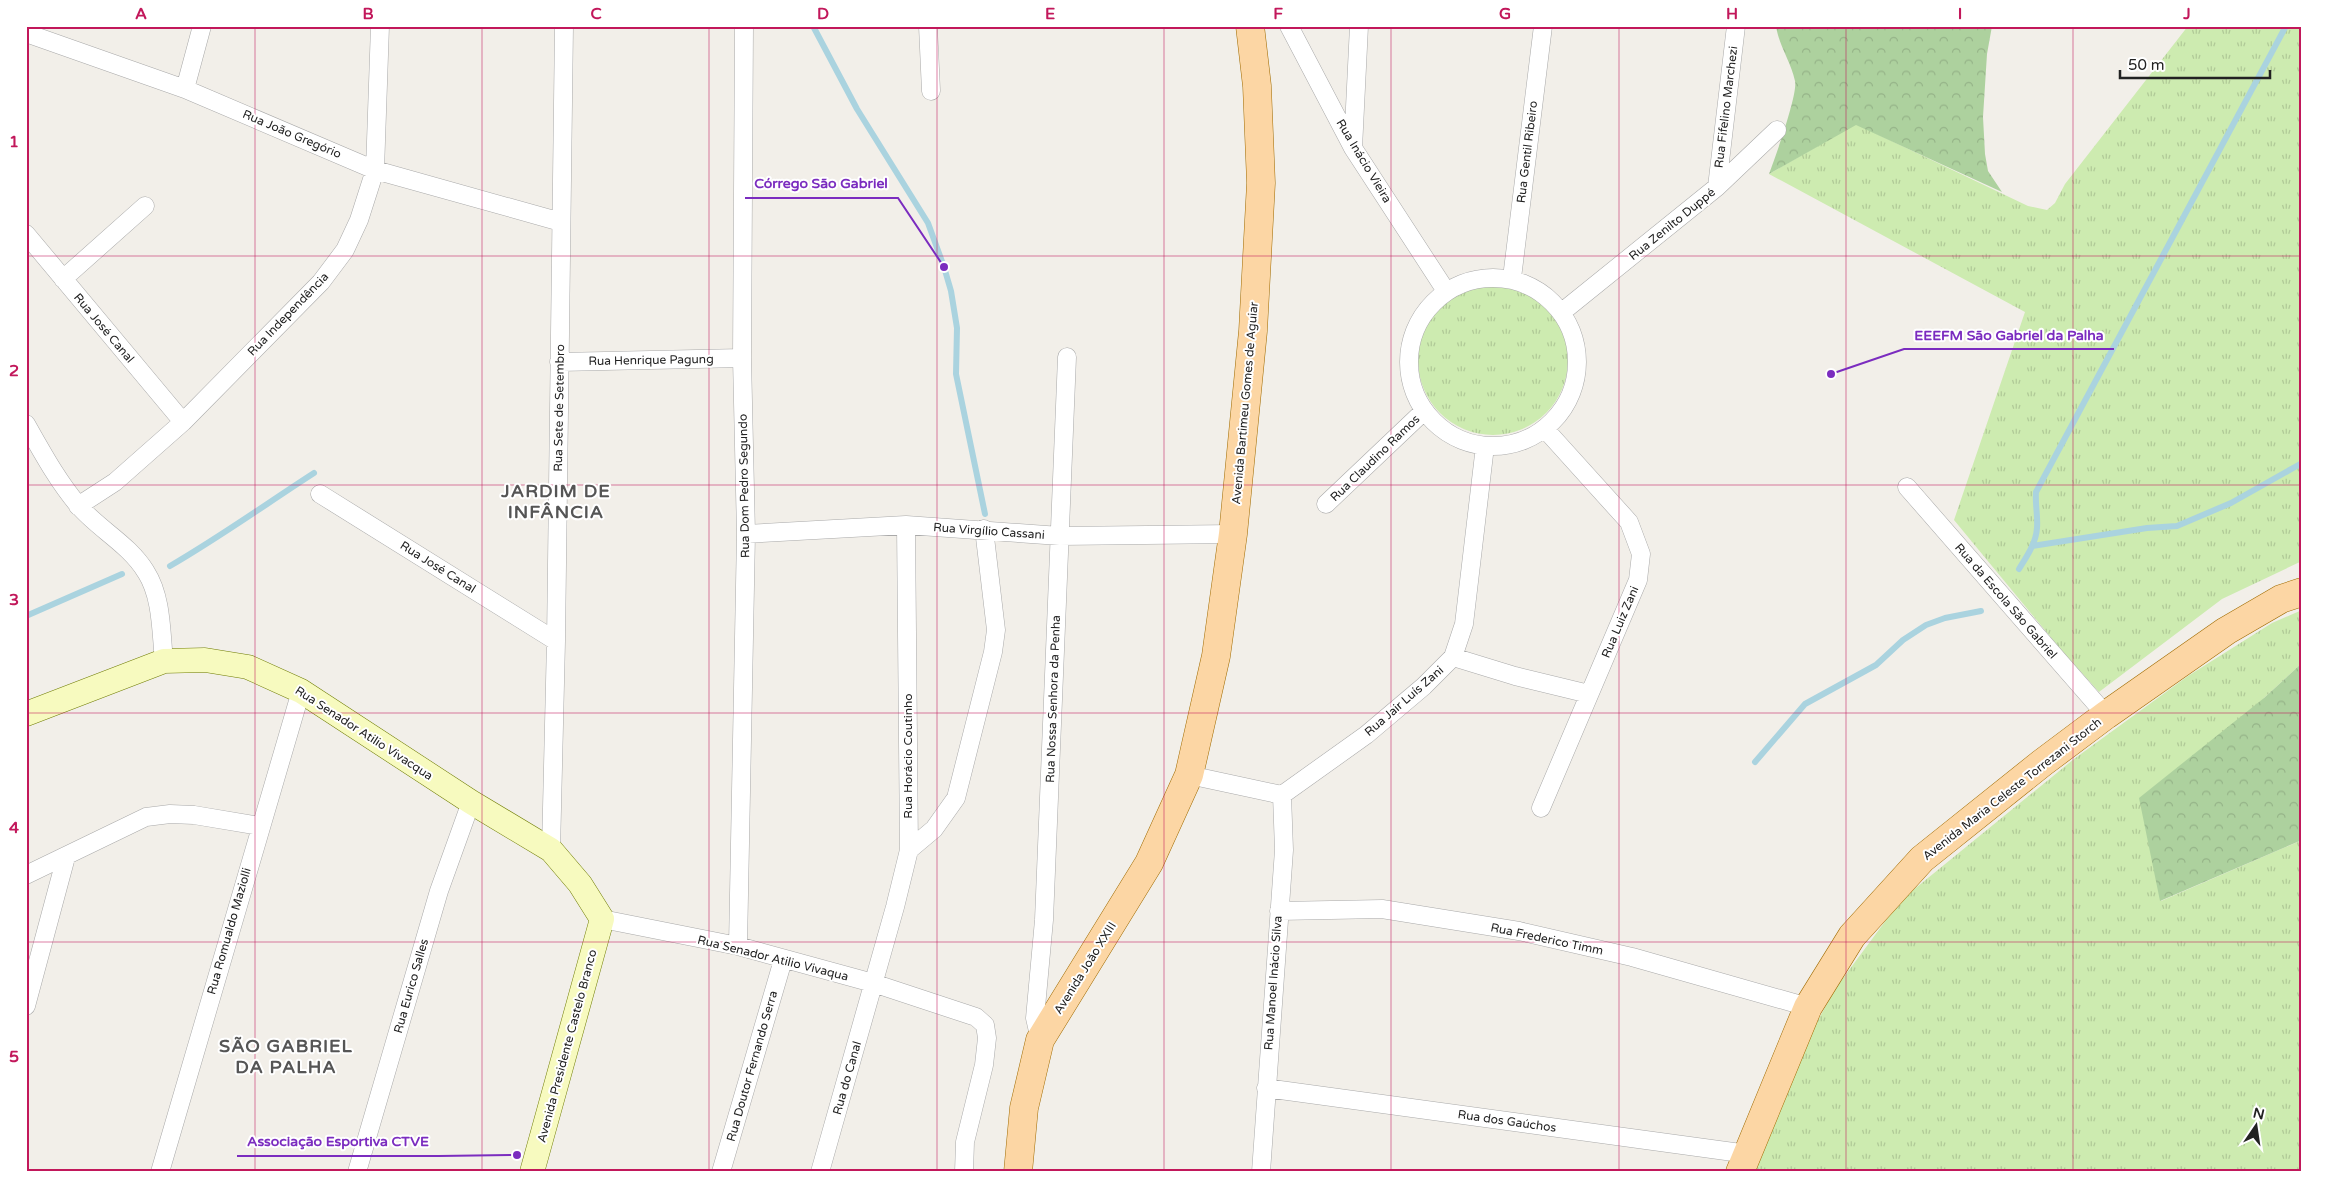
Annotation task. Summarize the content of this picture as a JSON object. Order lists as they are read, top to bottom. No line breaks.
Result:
{"streets":{"main road":["Avenida Bartimeu Gomes de Aguiar","Avenida Maria Celeste Torrezani Storch","Avenida João XXIII"],"street":["Rua Fifelino Marchezi","Rua João Gregório","Rua Gentil Ribeiro","Rua Inácio Vieira","Rua Zenilto Duppé","Rua Independência","Rua José Canal","Rua Henrique Pagung","Rua Sete de Setembro","Rua Claudino Ramos","Rua Dom Pedro Segundo","Rua Virgílio Cassani","Rua da Escola São Gabriel","Rua Luiz Zani","Rua Nossa Senhora da Penha","Rua Jair Luís Zani","Rua Senador Atilio Vivacqua","Rua Horácio Coutinho","Rua Romualdo Maziolli","Rua Frederico Timm","Rua Senador Atilio Vivaqua","Rua Manoel Inácio Silva","Rua Eurico Salles","Avenida Presidente Castelo Branco","Rua Doutor Fernando Serra","Rua do Canal","Rua dos Gaúchos"]},"crossings":[["Rua Fifelino Marchezi","Rua Zenilto Duppé"],["Rua João Gregório","Rua Independência"],["Rua João Gregório","Rua Sete de Setembro"],["Rua Gentil Ribeiro","Rua Inácio Vieira"],["Rua Gentil Ribeiro","Rua Zenilto Duppé"],["Rua Gentil Ribeiro","Rua Claudino Ramos"],["Rua Gentil Ribeiro","Rua Luiz Zani"],["Rua Gentil Ribeiro","Rua Jair Luís Zani"],["Rua Inácio Vieira","Rua Zenilto Duppé"],["Rua Inácio Vieira","Rua Claudino Ramos"],["Rua Inácio Vieira","Rua Luiz Zani"],["Rua Inácio Vieira","Rua Jair Luís Zani"],["Rua Zenilto Duppé","Rua Claudino Ramos"],["Rua Zenilto Duppé","Rua Luiz Zani"],["Rua Zenilto Duppé","Rua Jair Luís Zani"],["Rua Independência","Rua José Canal"],["Rua José Canal","Rua Sete de Setembro"],["Rua Henrique Pagung","Rua Sete de Setembro"],["Rua Henrique Pagung","Rua Dom Pedro Segundo"],["Avenida Bartimeu Gomes de Aguiar","Rua Virgílio Cassani"],["Avenida Bartimeu Gomes de Aguiar","Avenida João XXIII"],["Rua Claudino Ramos","Rua Luiz Zani"],["Rua Claudino Ramos","Rua Jair Luís Zani"],["Rua Dom Pedro Segundo","Rua Virgílio Cassani"],["Rua Dom Pedro Segundo","Rua Senador Atilio Vivaqua"],["Rua Virgílio Cassani","Rua Nossa Senhora da Penha"],["Rua Virgílio Cassani","Rua Horácio Coutinho"],["Rua da Escola São Gabriel","Avenida Maria Celeste Torrezani Storch"],["Rua Luiz Zani","Rua Jair Luís Zani"],["Rua Nossa Senhora da Penha","Avenida João XXIII"],["Rua Jair Luís Zani","Rua Manoel Inácio Silva"],["Rua Senador Atilio Vivacqua","Rua Romualdo Maziolli"],["Rua Senador Atilio Vivacqua","Rua Eurico Salles"],["Rua Horácio Coutinho","Rua Senador Atilio Vivaqua"],["Rua Horácio Coutinho","Rua do Canal"],["Avenida Maria Celeste Torrezani Storch","Rua Frederico Timm"],["Avenida Maria Celeste Torrezani Storch","Rua dos Gaúchos"],["Rua Frederico Timm","Rua Manoel Inácio Silva"],["Rua Senador Atilio Vivaqua","Avenida Presidente Castelo Branco"],["Rua Senador Atilio Vivaqua","Rua Doutor Fernando Serra"],["Rua Senador Atilio Vivaqua","Rua do Canal"],["Rua Manoel Inácio Silva","Rua dos Gaúchos"]],"districts":["JARDIM DE INFÂNCIA","SÃO GABRIEL DA PALHA"],"places":["Córrego São Gabriel","EEEFM São Gabriel da Palha","Associação Esportiva CTVE"],"scale_bar":"50 m","north":"top","grid":{"columns":["A","B","C","D","E","F","G","H","I","J"],"rows":["1","2","3","4","5"]}}
